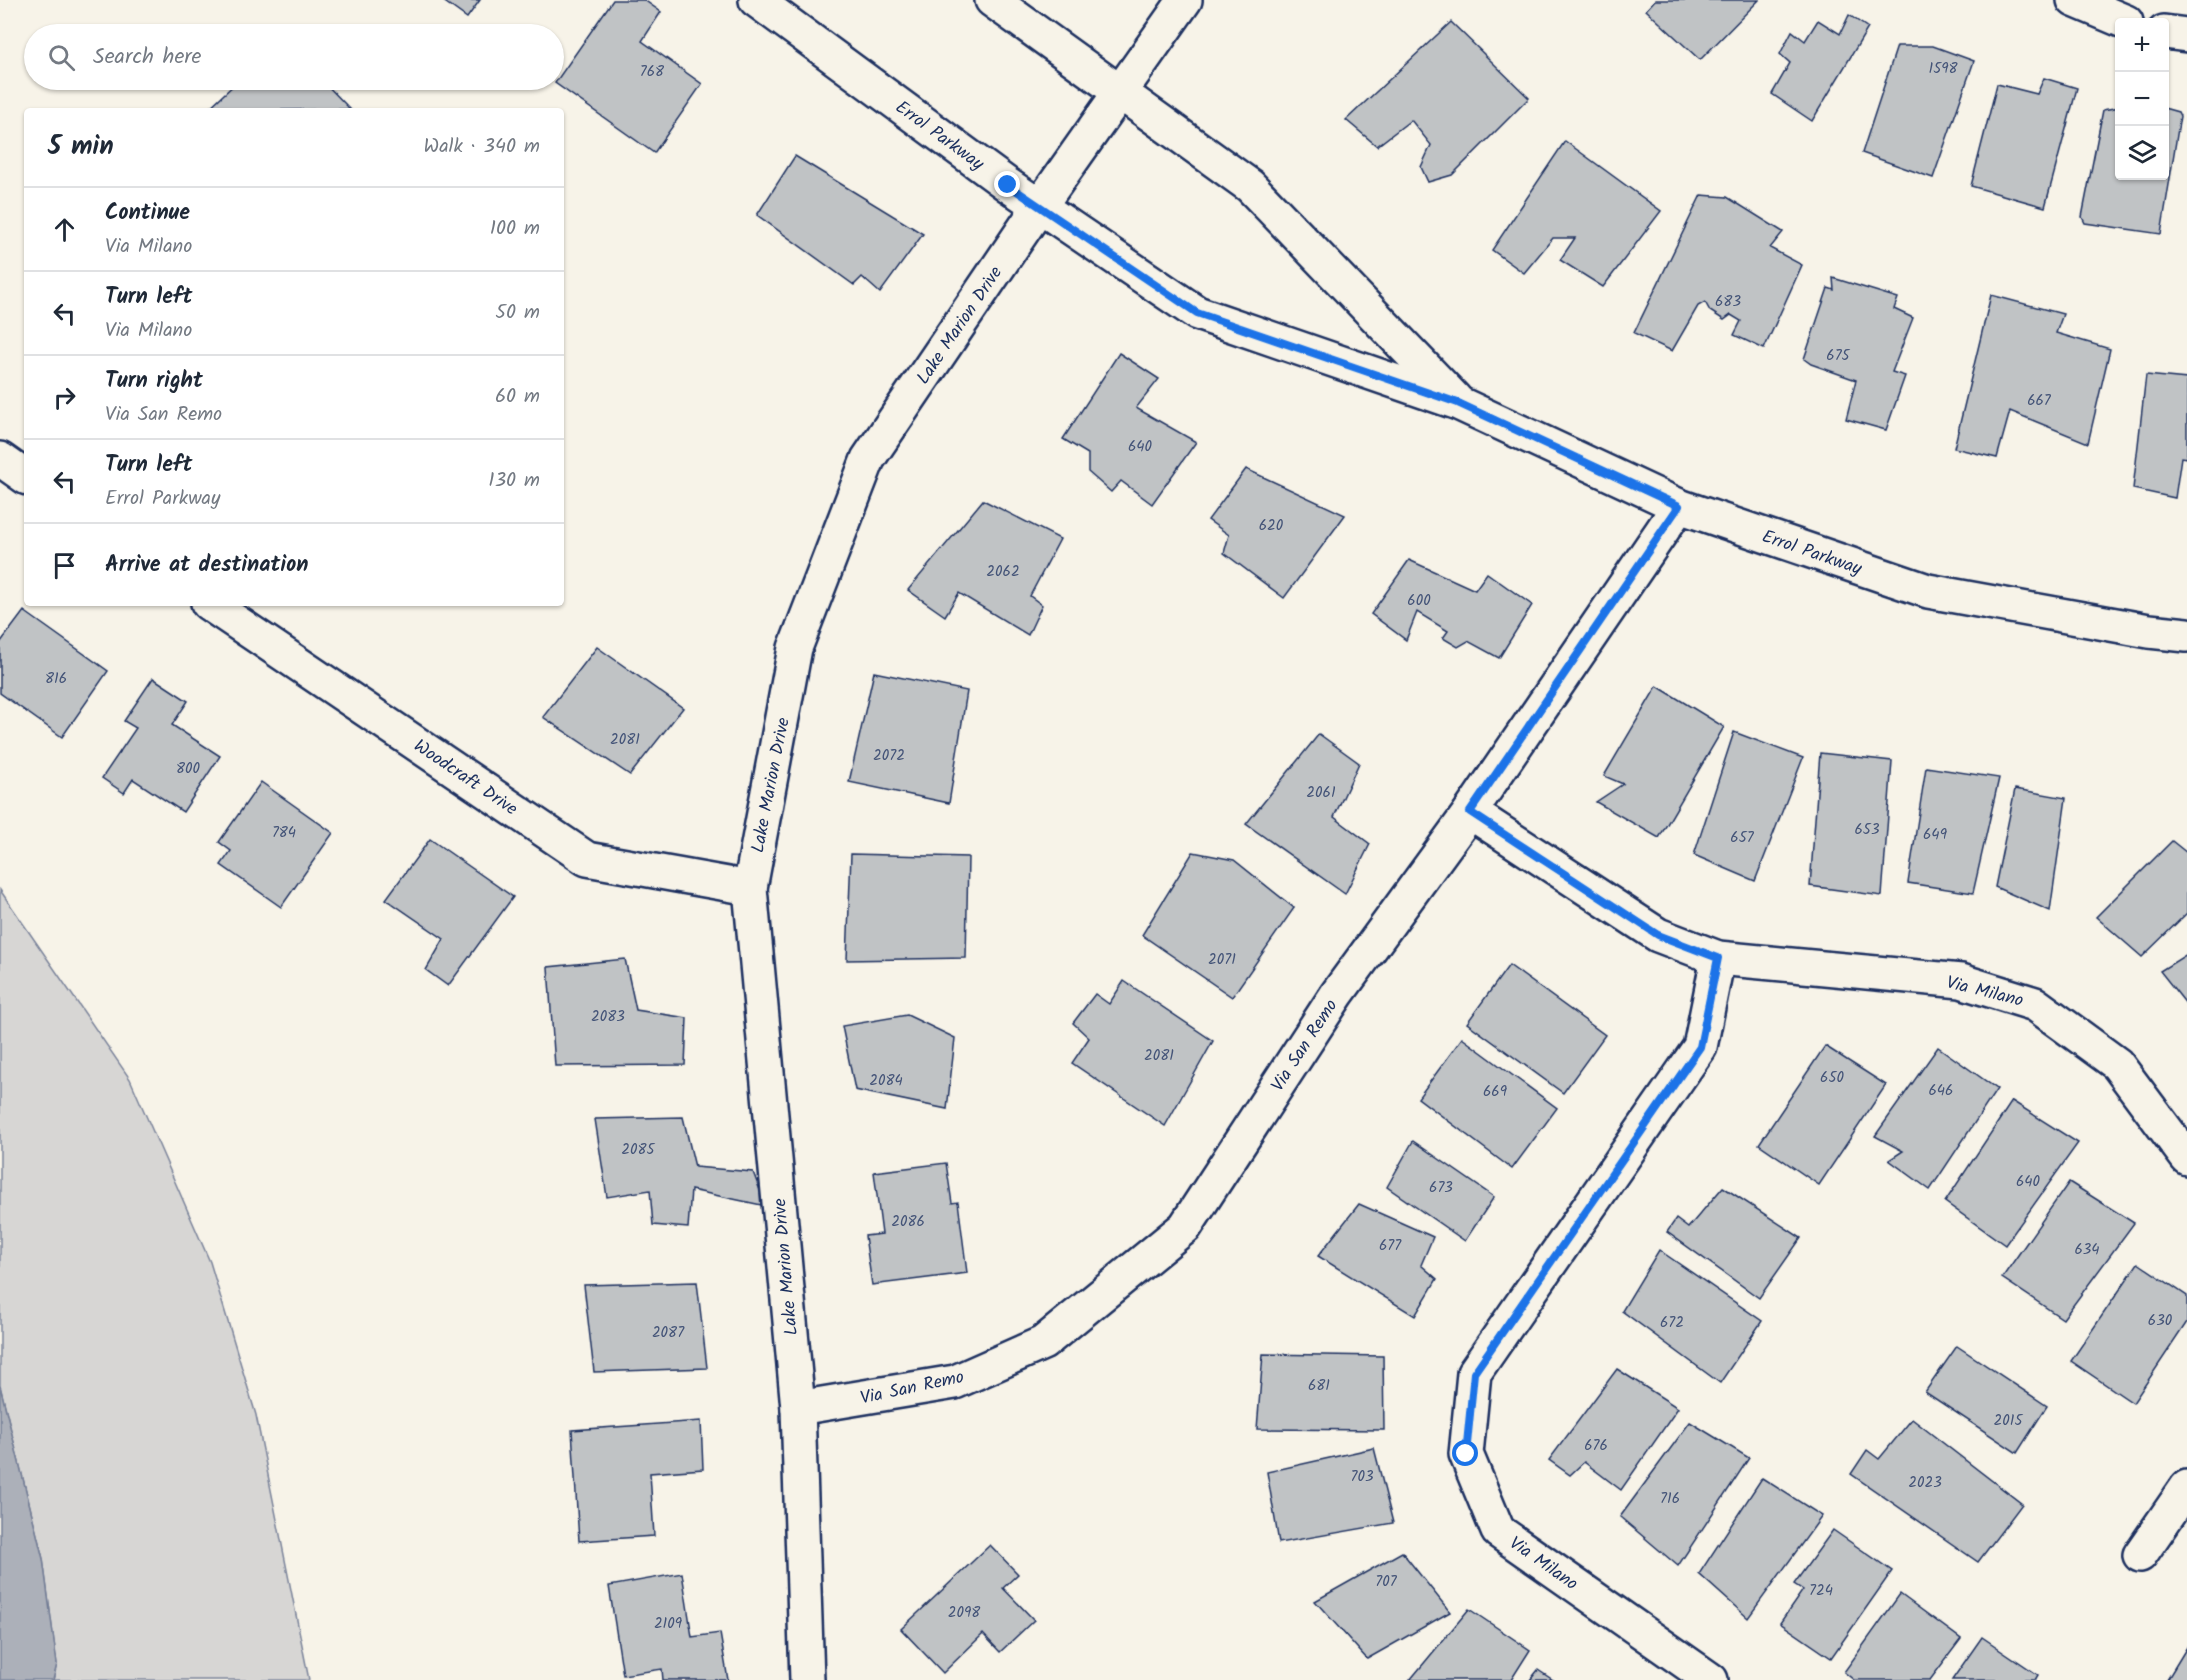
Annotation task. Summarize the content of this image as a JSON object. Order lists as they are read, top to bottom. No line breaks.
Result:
{"streets":{"street":["Errol Parkway","Lake Marion Drive","Woodcraft Drive","Via Milano","Via San Remo"]},"crossings":[["Errol Parkway","Lake Marion Drive"],["Errol Parkway","Via San Remo"],["Lake Marion Drive","Woodcraft Drive"],["Lake Marion Drive","Via San Remo"],["Via Milano","Via San Remo"]],"house_numbers":["1598","768","683","675","667","640","620","2062","600","816","2081","2072","800","2061","653","784","649","657","2071","2083","2081","650","2084","646","669","2085","640","673","2086","677","634","630","672","2087","681","2015","676","703","2023","716","707","724","2098","2109"],"page":{"map_buttons":["+","−"],"search":"Search here","heading":["5 min","Walk · 340 m"],"list":[["Continue","Via Milano","100 m"],["Turn left","Via Milano","50 m"],["Turn right","Via San Remo","60 m"],["Turn left","Errol Parkway","130 m"],"Arrive at destination"]}}
